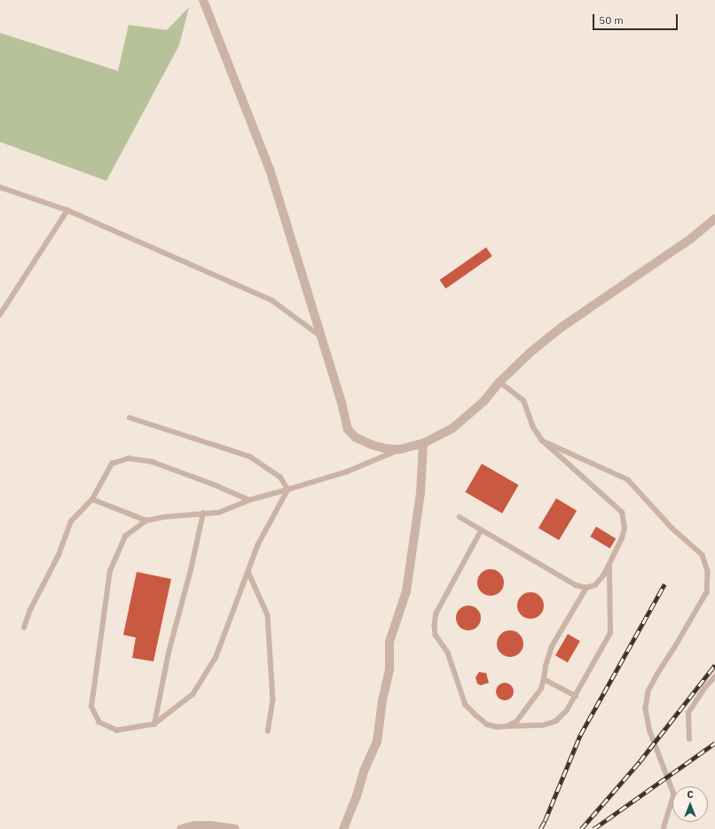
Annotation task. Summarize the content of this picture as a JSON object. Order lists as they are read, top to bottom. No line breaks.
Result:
{"scale_bar":"50 m","north":"top"}
